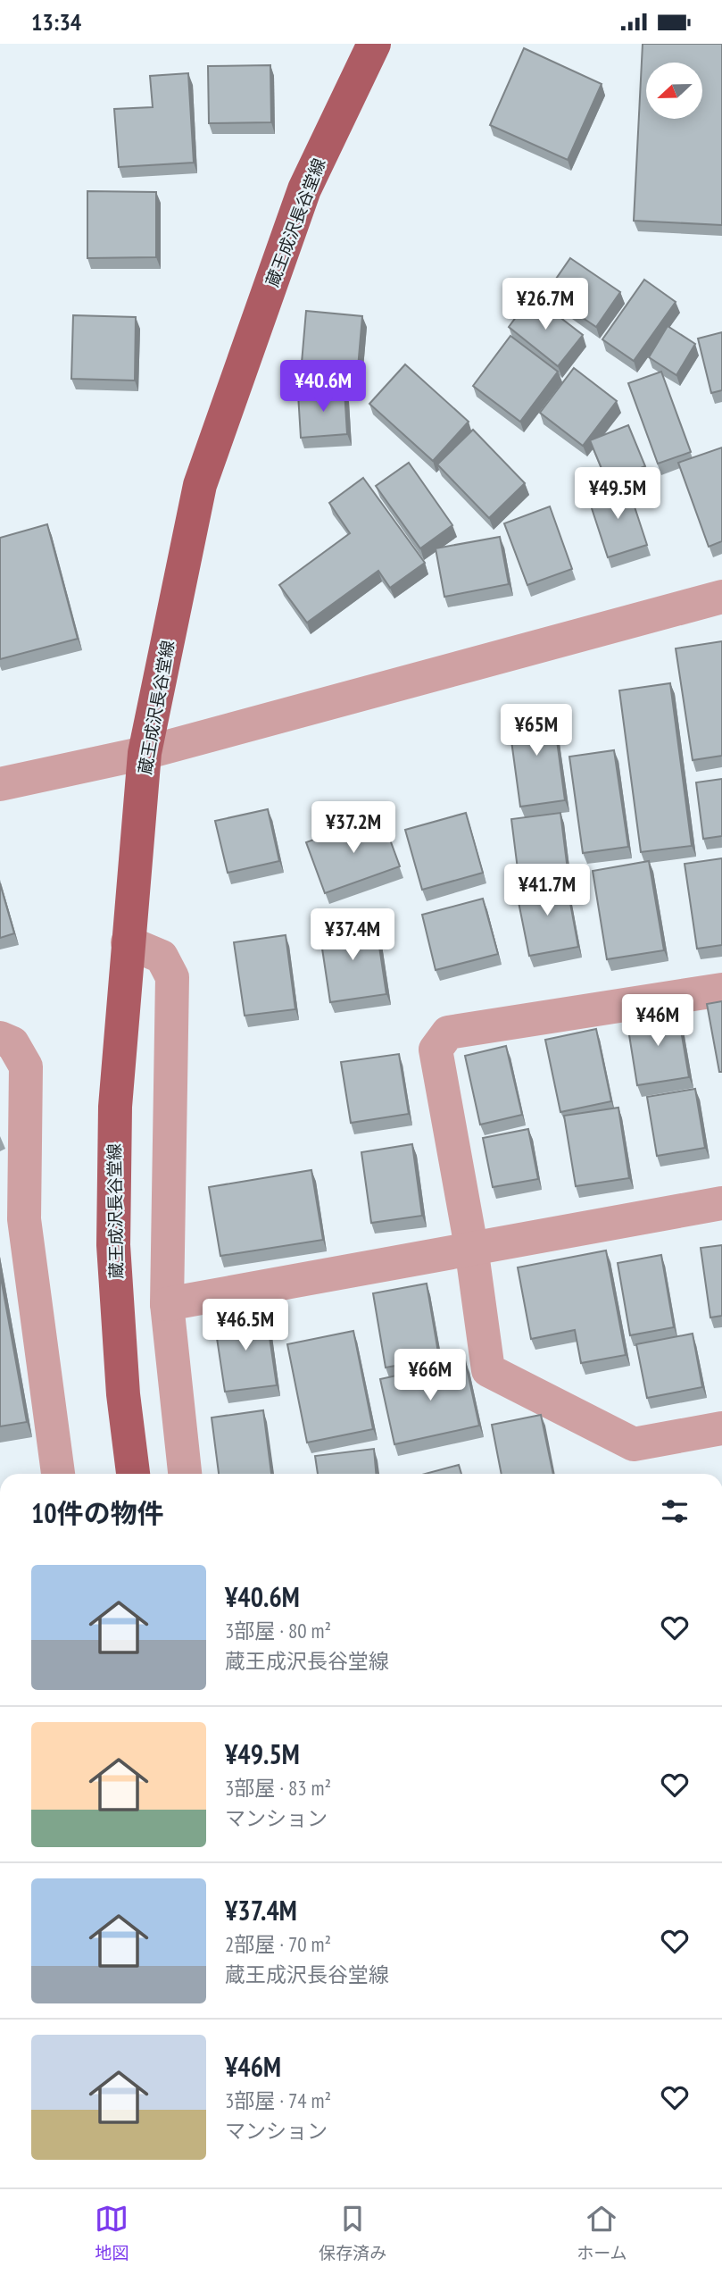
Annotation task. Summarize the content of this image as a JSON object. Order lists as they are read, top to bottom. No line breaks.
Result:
{"streets":{"main road":["蔵王成沢長谷堂線"]},"north":"left","page":{"status":"13:34","price":["¥26.7M","¥40.6M","¥49.5M","¥65M","¥37.2M","¥41.7M","¥37.4M","¥46M","¥46.5M","¥66M"],"heading":"10件の物件","list":[{"name":"¥40.6M","note":"3部屋 · 80 m² · 蔵王成沢長谷堂線"},{"name":"¥49.5M","note":"3部屋 · 83 m² · マンション"},{"name":"¥37.4M","note":"2部屋 · 70 m² · 蔵王成沢長谷堂線"},{"name":"¥46M","note":"3部屋 · 74 m² · マンション"}],"tabs":["地図","保存済み","ホーム"]}}
